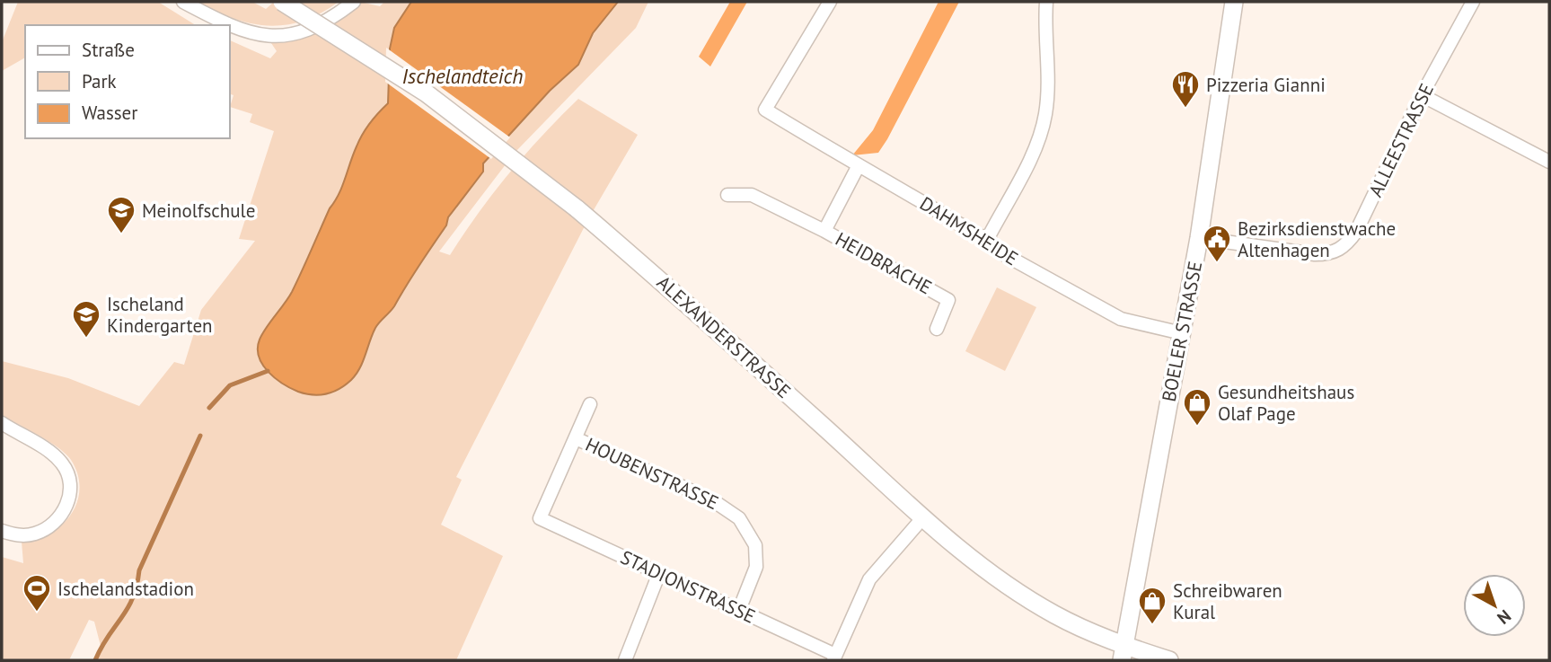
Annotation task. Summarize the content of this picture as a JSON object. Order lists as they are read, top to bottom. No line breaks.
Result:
{"streets":{"main road":["BOELER STRASSE","ALEXANDERSTRASSE"],"street":["ALLEESTRASSE","DAHMSHEIDE","HEIDBRACHE","HOUBENSTRASSE","STADIONSTRASSE"]},"crossings":[["ALLEESTRASSE","BOELER STRASSE"],["DAHMSHEIDE","HEIDBRACHE"],["DAHMSHEIDE","BOELER STRASSE"],["BOELER STRASSE","ALEXANDERSTRASSE"],["HOUBENSTRASSE","STADIONSTRASSE"]],"water":["Ischelandteich"],"places":{"restaurant":["Pizzeria Gianni"],"school or university":["Meinolfschule","Ischeland Kindergarten"],"public building":["Bezirksdienstwache Altenhagen"],"shop":["Gesundheitshaus Olaf Page","Schreibwaren Kural"],"sports":["Ischelandstadion"]},"legend":["Straße","Park","Wasser"],"north":"bottom right"}
